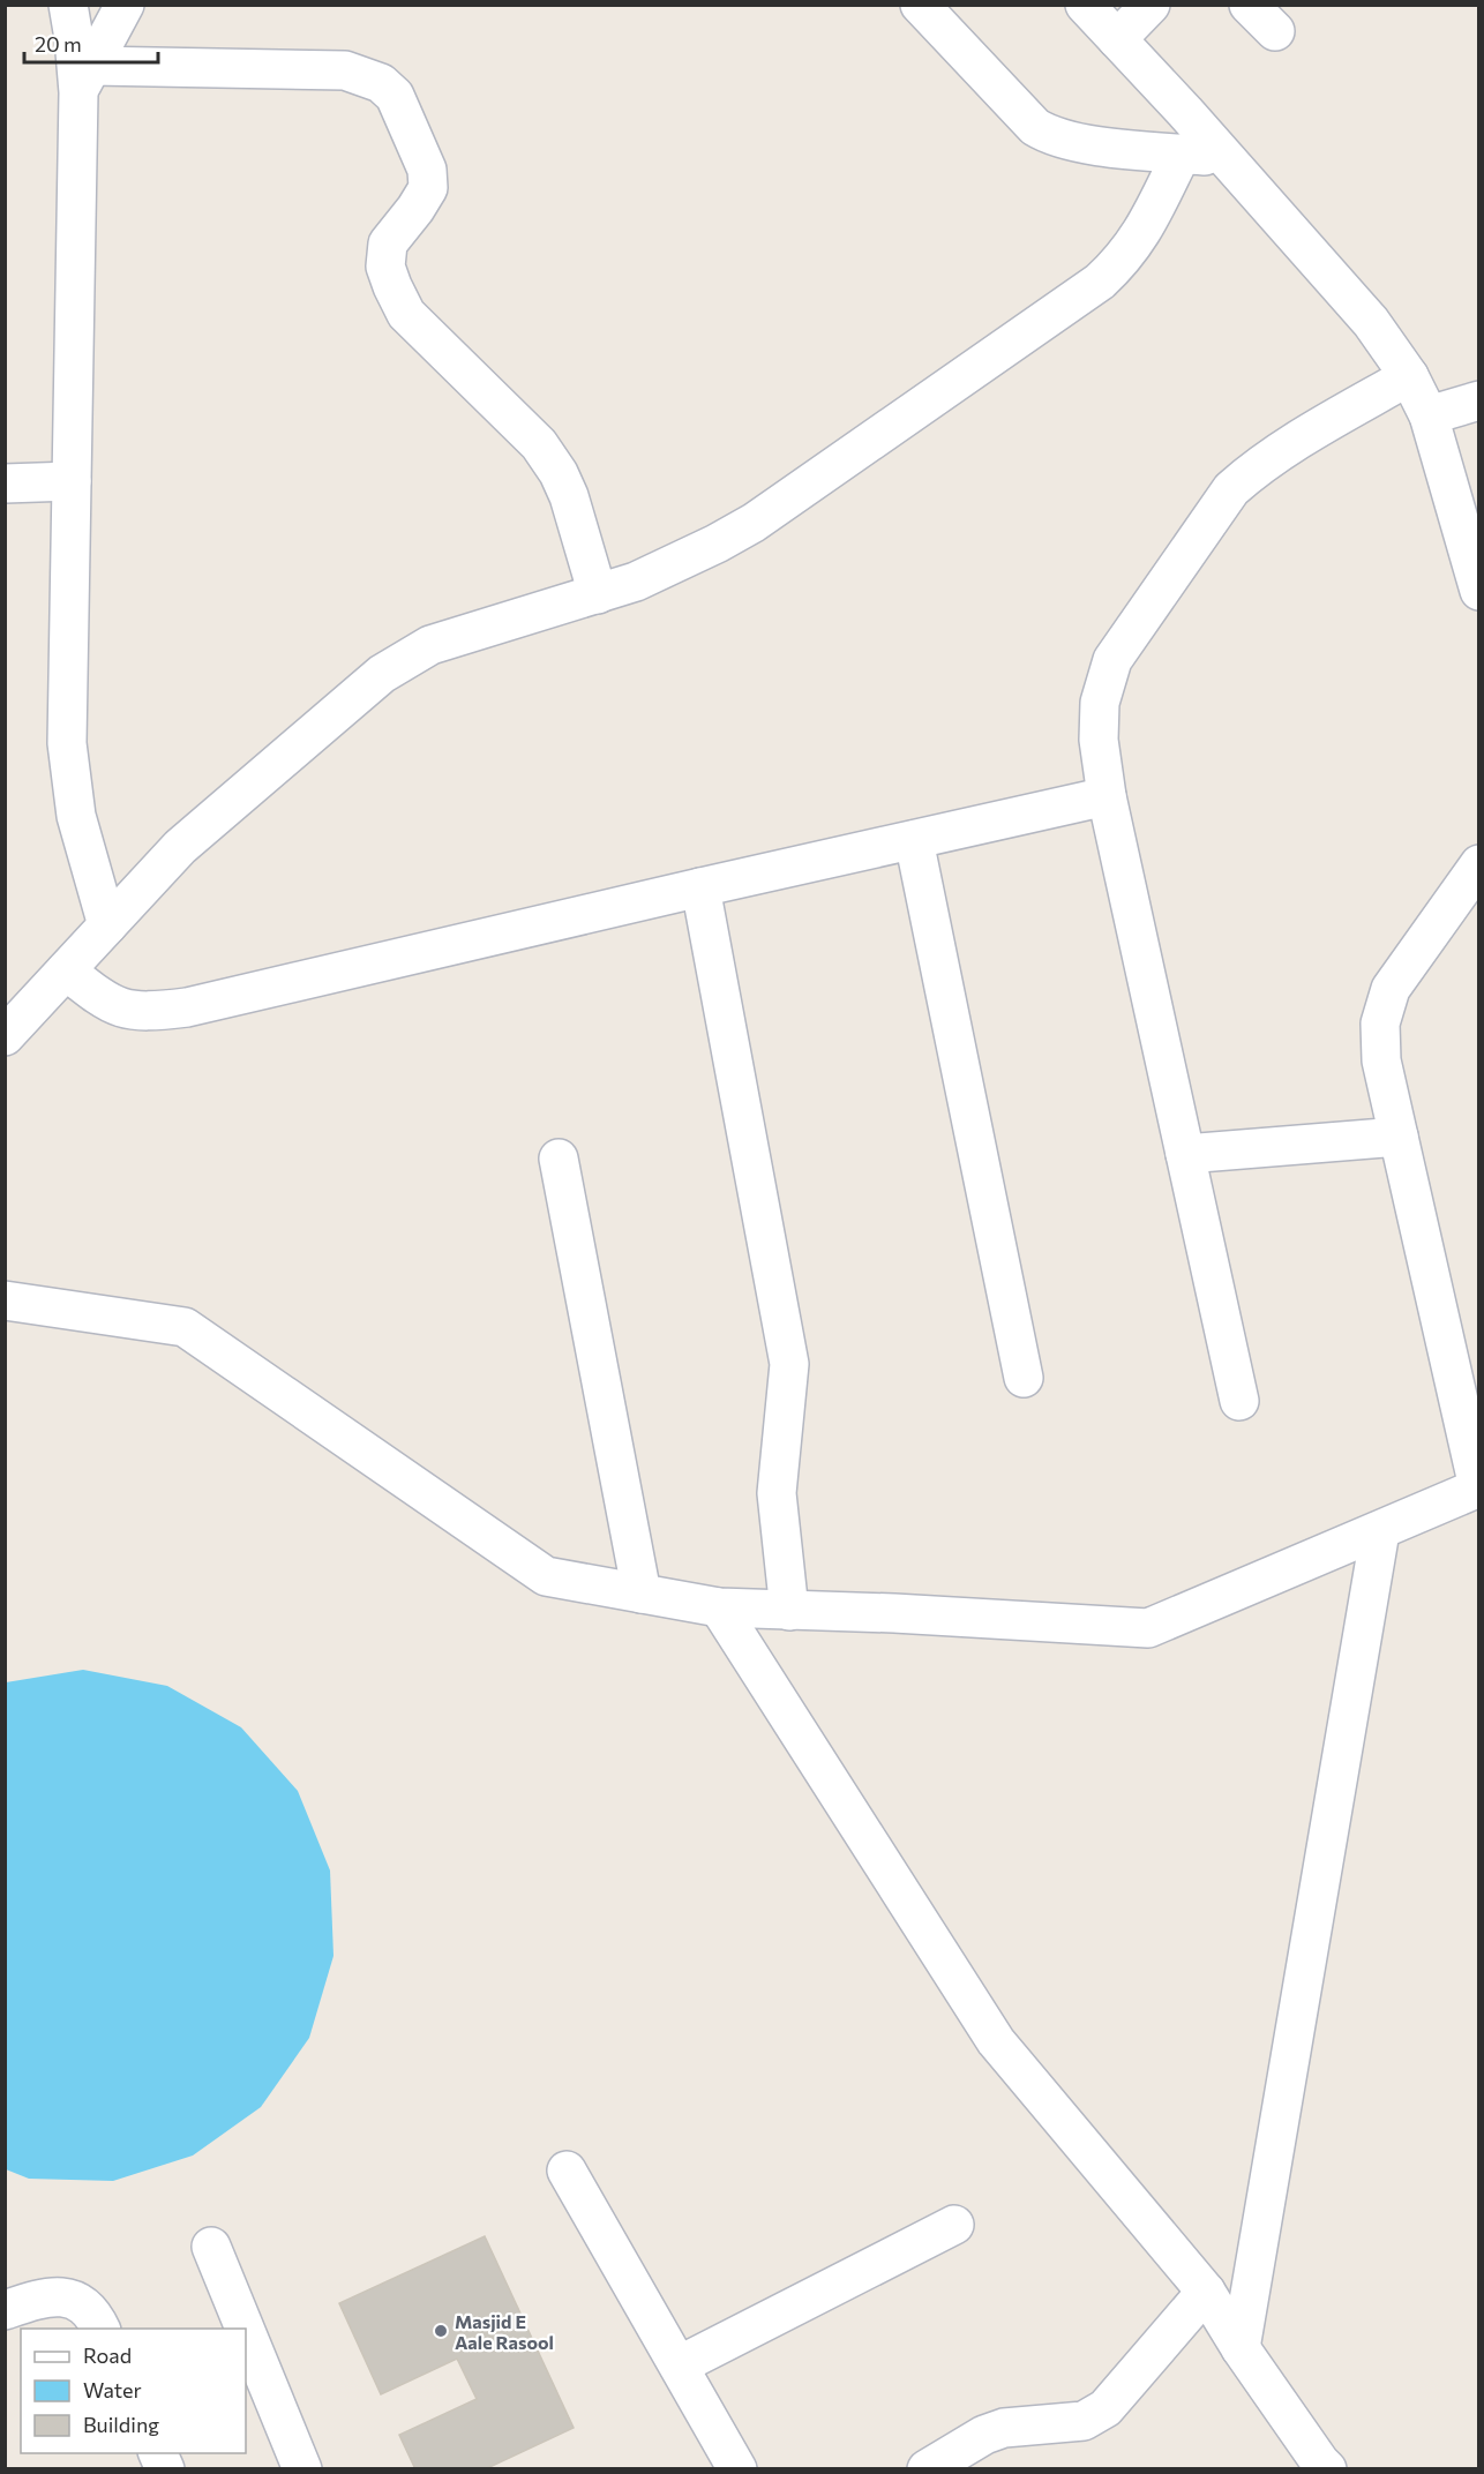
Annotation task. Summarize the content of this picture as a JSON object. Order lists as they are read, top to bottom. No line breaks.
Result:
{"places":["Masjid E Aale Rasool"],"legend":["Road","Water","Building"],"scale_bar":"20 m"}
